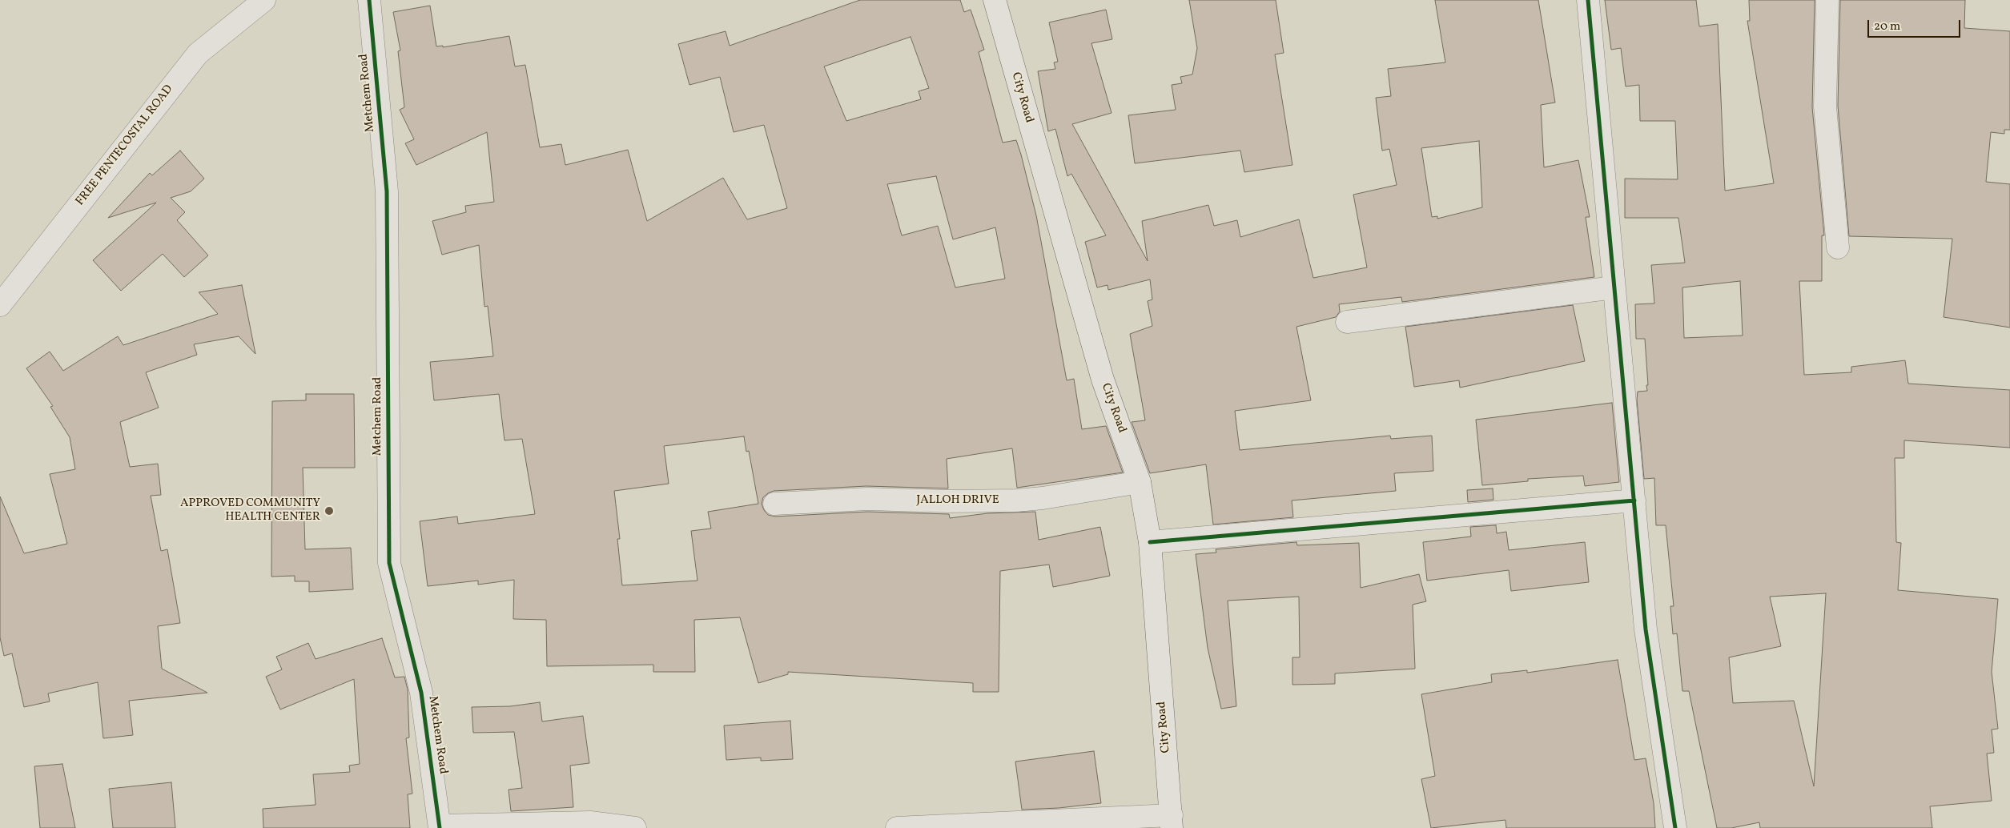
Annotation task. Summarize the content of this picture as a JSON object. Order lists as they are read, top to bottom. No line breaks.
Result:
{"streets":{"street":["Metchem Road","City Road","FREE PENTECOSTAL ROAD","JALLOH DRIVE"]},"crossings":[["City Road","JALLOH DRIVE"]],"places":["APPROVED COMMUNITY HEALTH CENTER"],"scale_bar":"20 m"}
